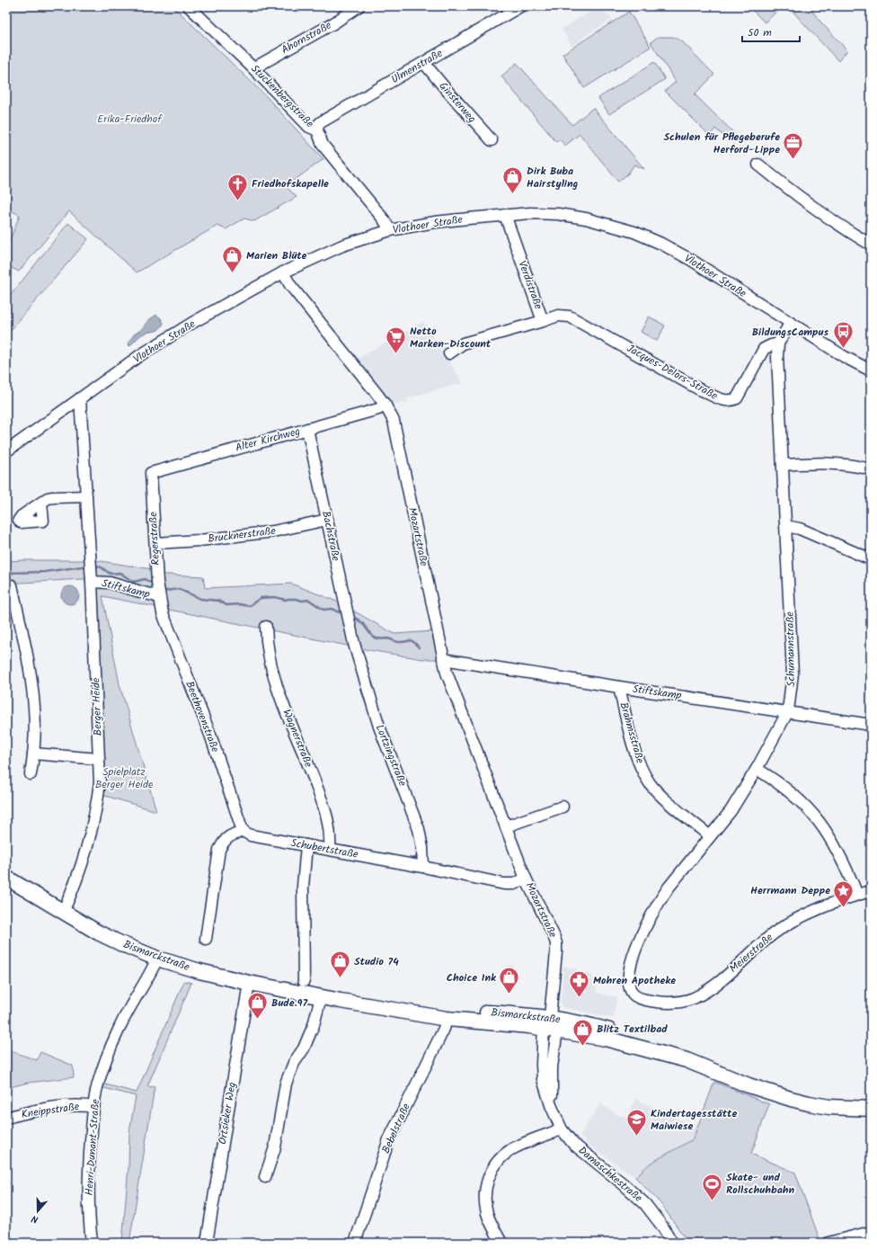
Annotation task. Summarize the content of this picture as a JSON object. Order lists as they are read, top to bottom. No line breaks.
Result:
{"streets":{"main road":["Bismarckstraße"],"street":["Ahornstraße","Ulmenstraße","Stuckenbergstraße","Ginsterweg","Vlothoer Straße","Verdistraße","Jacques-Delors-Straße","Alter Kirchweg","Brucknerstraße","Bachstraße","Mozartstraße","Regerstraße","Stiftskamp","Schumannstraße","Berger Heide","Beethovenstraße","Brahmsstraße","Wagnerstraße","Lortzingstraße","Schubertstraße","Meierstraße","Kneippstraße","Ortsieker Weg","Bebelstraße","Henri-Dunant-Straße","Damaschkestraße"]},"crossings":[["Ahornstraße","Stuckenbergstraße"],["Ulmenstraße","Stuckenbergstraße"],["Ulmenstraße","Ginsterweg"],["Stuckenbergstraße","Vlothoer Straße"],["Vlothoer Straße","Verdistraße"],["Vlothoer Straße","Mozartstraße"],["Vlothoer Straße","Schumannstraße"],["Vlothoer Straße","Berger Heide"],["Verdistraße","Jacques-Delors-Straße"],["Jacques-Delors-Straße","Schumannstraße"],["Alter Kirchweg","Bachstraße"],["Alter Kirchweg","Mozartstraße"],["Alter Kirchweg","Regerstraße"],["Brucknerstraße","Bachstraße"],["Brucknerstraße","Regerstraße"],["Bachstraße","Lortzingstraße"],["Mozartstraße","Stiftskamp"],["Mozartstraße","Schubertstraße"],["Mozartstraße","Bismarckstraße"],["Mozartstraße","Damaschkestraße"],["Regerstraße","Stiftskamp"],["Regerstraße","Beethovenstraße"],["Stiftskamp","Schumannstraße"],["Stiftskamp","Berger Heide"],["Stiftskamp","Beethovenstraße"],["Stiftskamp","Brahmsstraße"],["Schumannstraße","Brahmsstraße"],["Schumannstraße","Meierstraße"],["Berger Heide","Bismarckstraße"],["Beethovenstraße","Schubertstraße"],["Wagnerstraße","Schubertstraße"],["Lortzingstraße","Schubertstraße"],["Bismarckstraße","Ortsieker Weg"],["Bismarckstraße","Bebelstraße"],["Bismarckstraße","Henri-Dunant-Straße"],["Bismarckstraße","Damaschkestraße"],["Kneippstraße","Henri-Dunant-Straße"]],"parks":["Erika-Friedhof","Spielplatz Berger Heide"],"places":{"office":["Schulen für Pflegeberufe Herford-Lippe"],"shop":["Dirk Buba Hairstyling","Marien Blüte","Studio 74","Choice Ink","Bude.97","Blitz Textilbad"],"church":["Friedhofskapelle"],"bus stop":["BildungsCampus"],"supermarket":["Netto Marken-Discount"],"place":["Herrmann Deppe"],"pharmacy":["Mohren Apotheke"],"school or university":["Kindertagesstätte Maiwiese"],"sports":["Skate- und Rollschuhbahn"]},"scale_bar":"50 m","north":"bottom"}
